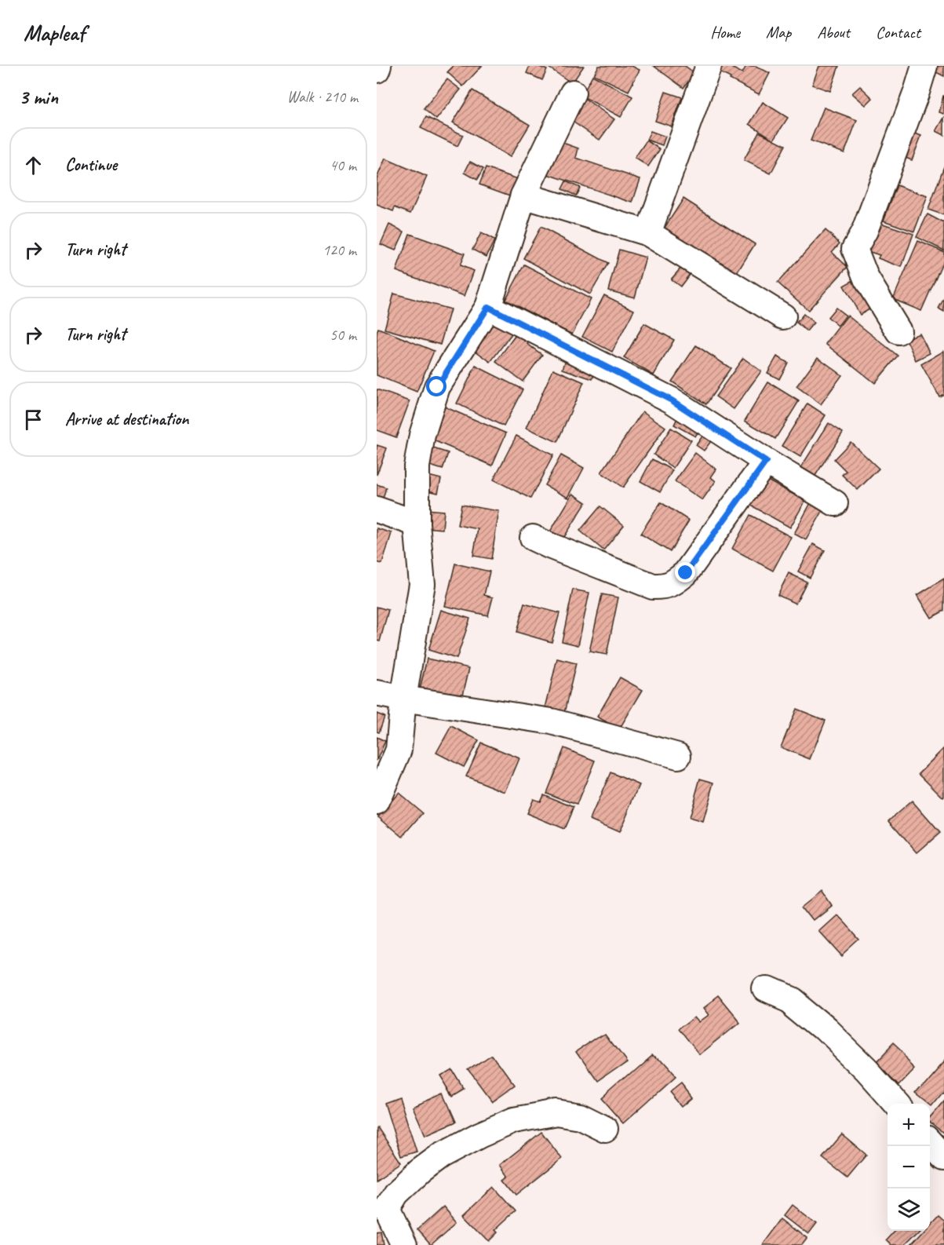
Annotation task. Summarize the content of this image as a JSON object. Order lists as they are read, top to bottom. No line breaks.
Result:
{"page":{"header":"Mapleaf","nav":["Home","Map","About","Contact"],"heading":["3 min","Walk · 210 m"],"list":[["Continue","40 m"],["Turn right","120 m"],["Turn right","50 m"],"Arrive at destination"],"map_buttons":["+","−"]}}
